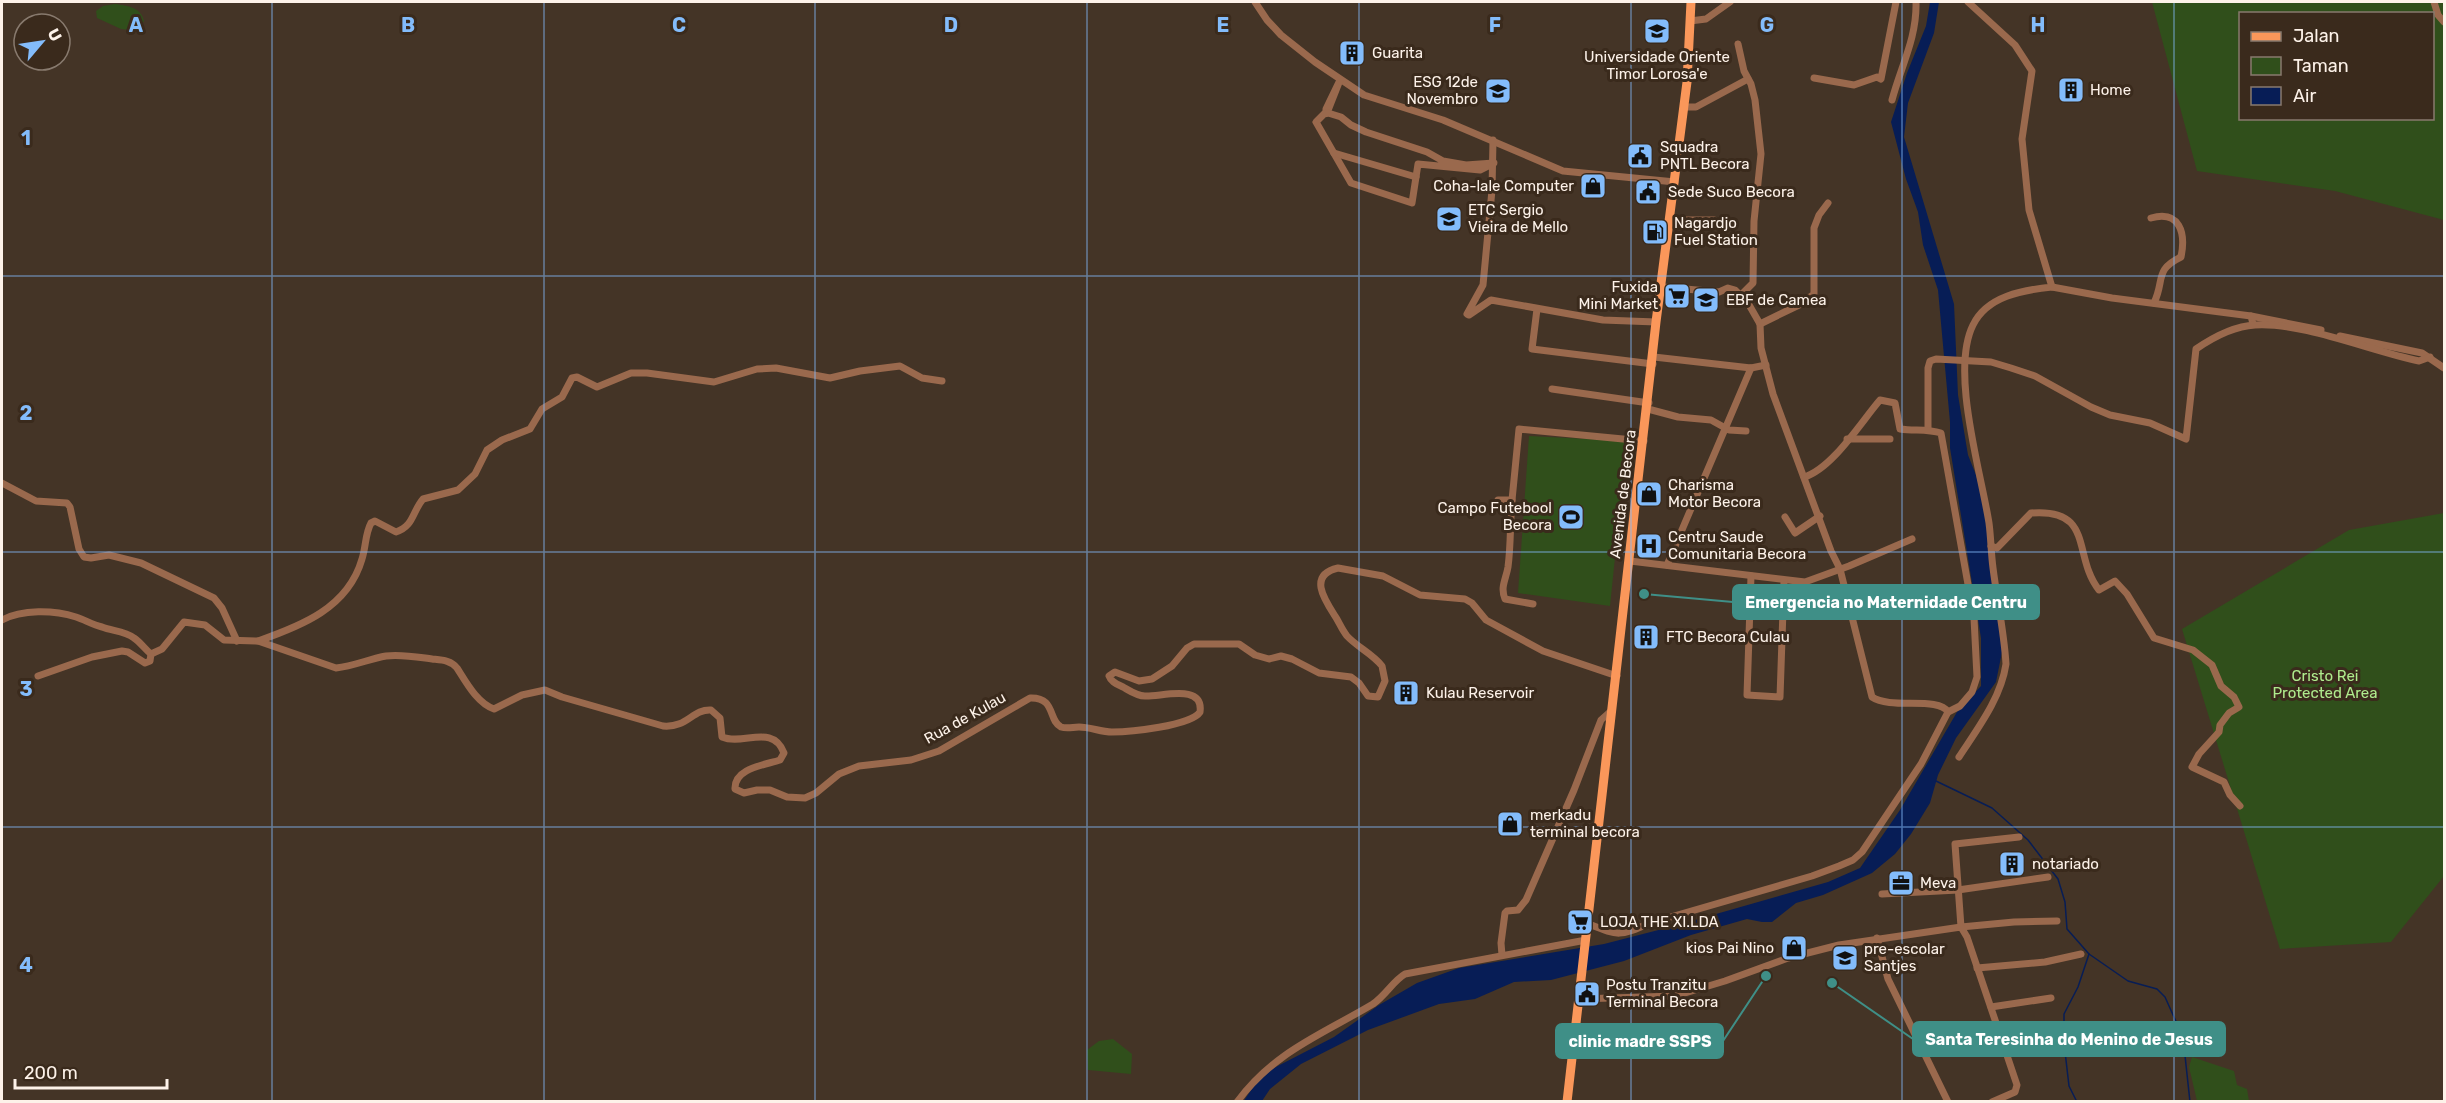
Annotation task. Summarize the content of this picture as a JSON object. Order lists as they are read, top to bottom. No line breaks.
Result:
{"streets":{"main road":["Avenida de Becora"],"street":["Rua de Kulau"]},"crossings":[["Avenida de Becora","Rua de Kulau"]],"parks":["Cristo Rei Protected Area"],"places":{"school or university":["Universidade Oriente Timor Lorosa'e","ESG 12de Novembro","ETC Sergio Vieira de Mello","EBF de Camea","pre-escolar Santjes"],"building":["Guarita","Home","FTC Becora Culau","Kulau Reservoir","notariado"],"public building":["Squadra PNTL Becora","Sede Suco Becora","Postu Tranzitu Terminal Becora"],"shop":["Coha-lale Computer","Charisma Motor Becora","merkadu terminal becora","kios Pai Nino"],"fuel station":["Nagardjo Fuel Station"],"supermarket":["Fuxida Mini Market","LOJA THE XI.LDA"],"sports":["Campo Futebool Becora"],"hospital":["Centru Saude Comunitaria Becora"],"other":["Emergencia no Maternidade Centru","clinic madre SSPS","Santa Teresinha do Menino de Jesus"],"office":["Meva"]},"legend":["Jalan","Taman","Air"],"scale_bar":"200 m","north":"top right","grid":{"columns":["A","B","C","D","E","F","G","H"],"rows":["1","2","3","4"]}}
